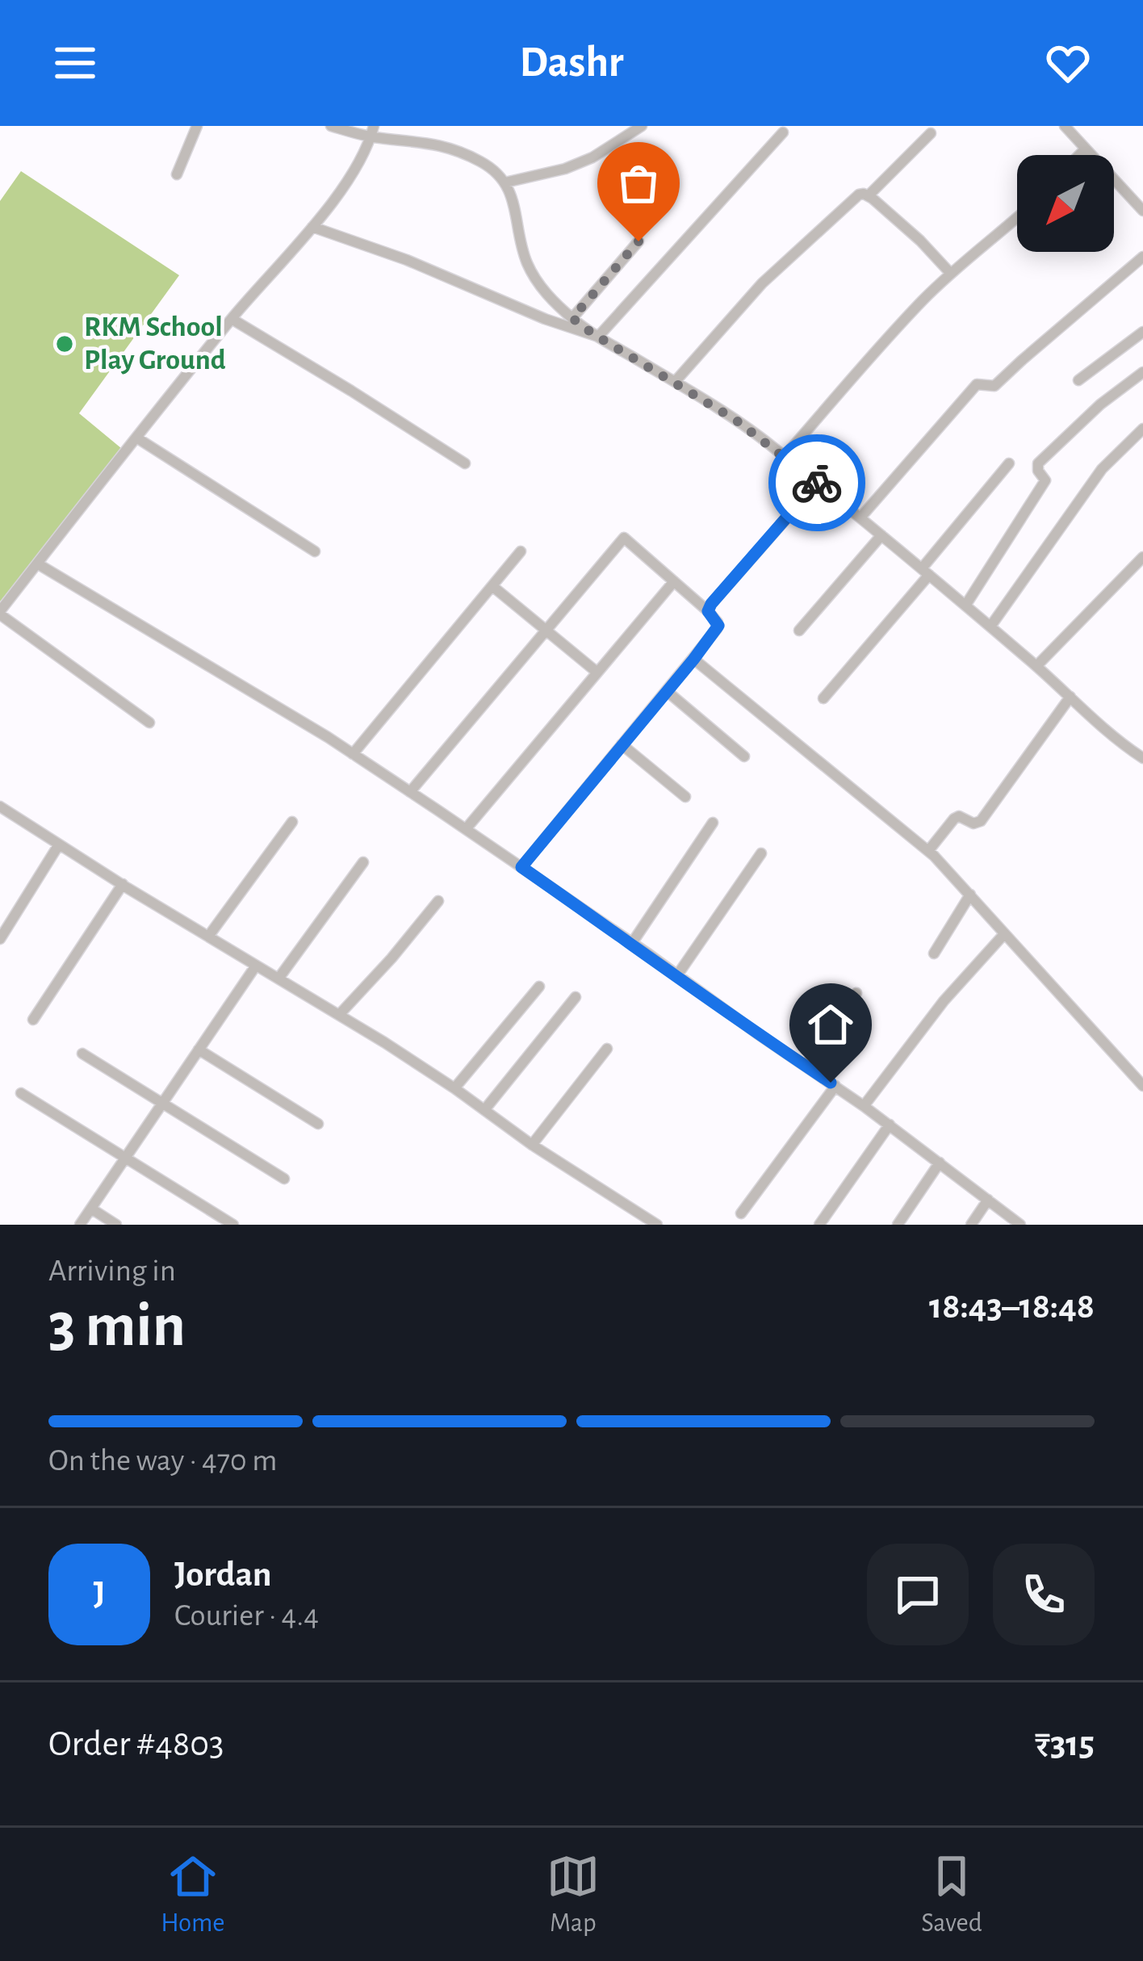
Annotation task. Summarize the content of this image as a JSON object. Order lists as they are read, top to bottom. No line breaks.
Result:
{"places":["RKM School Play Ground"],"north":"bottom left","page":{"header":"Dashr","heading":["3 min","Arriving in","18:43–18:48"],"panel":["Jordan","Courier · 4.4","Order #4803","₹315"],"bar":"On the way · 470 m","round":"J","tabs":["Home","Map","Saved"]}}
